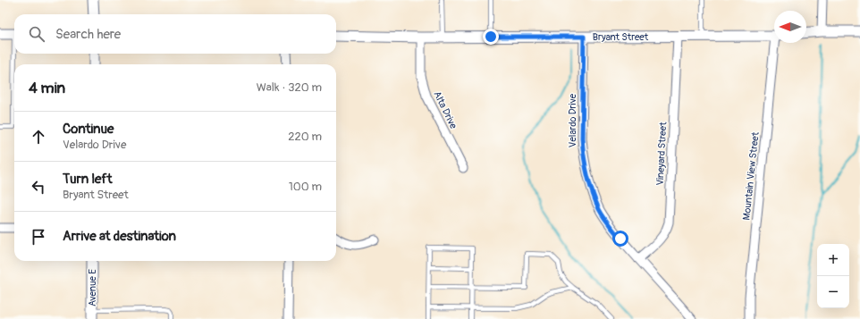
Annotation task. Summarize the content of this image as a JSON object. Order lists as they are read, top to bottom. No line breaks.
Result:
{"streets":{"street":["Bryant Street","Alta Drive","Velardo Drive","Vineyard Street","Mountain View Street","Avenue E"]},"crossings":[["Bryant Street","Alta Drive"],["Bryant Street","Velardo Drive"],["Bryant Street","Vineyard Street"],["Velardo Drive","Vineyard Street"]],"north":"left","page":{"search":"Search here","heading":["4 min","Walk · 320 m"],"list":[["Continue","Velardo Drive","220 m"],["Turn left","Bryant Street","100 m"],"Arrive at destination"],"map_buttons":["+","−"]}}
